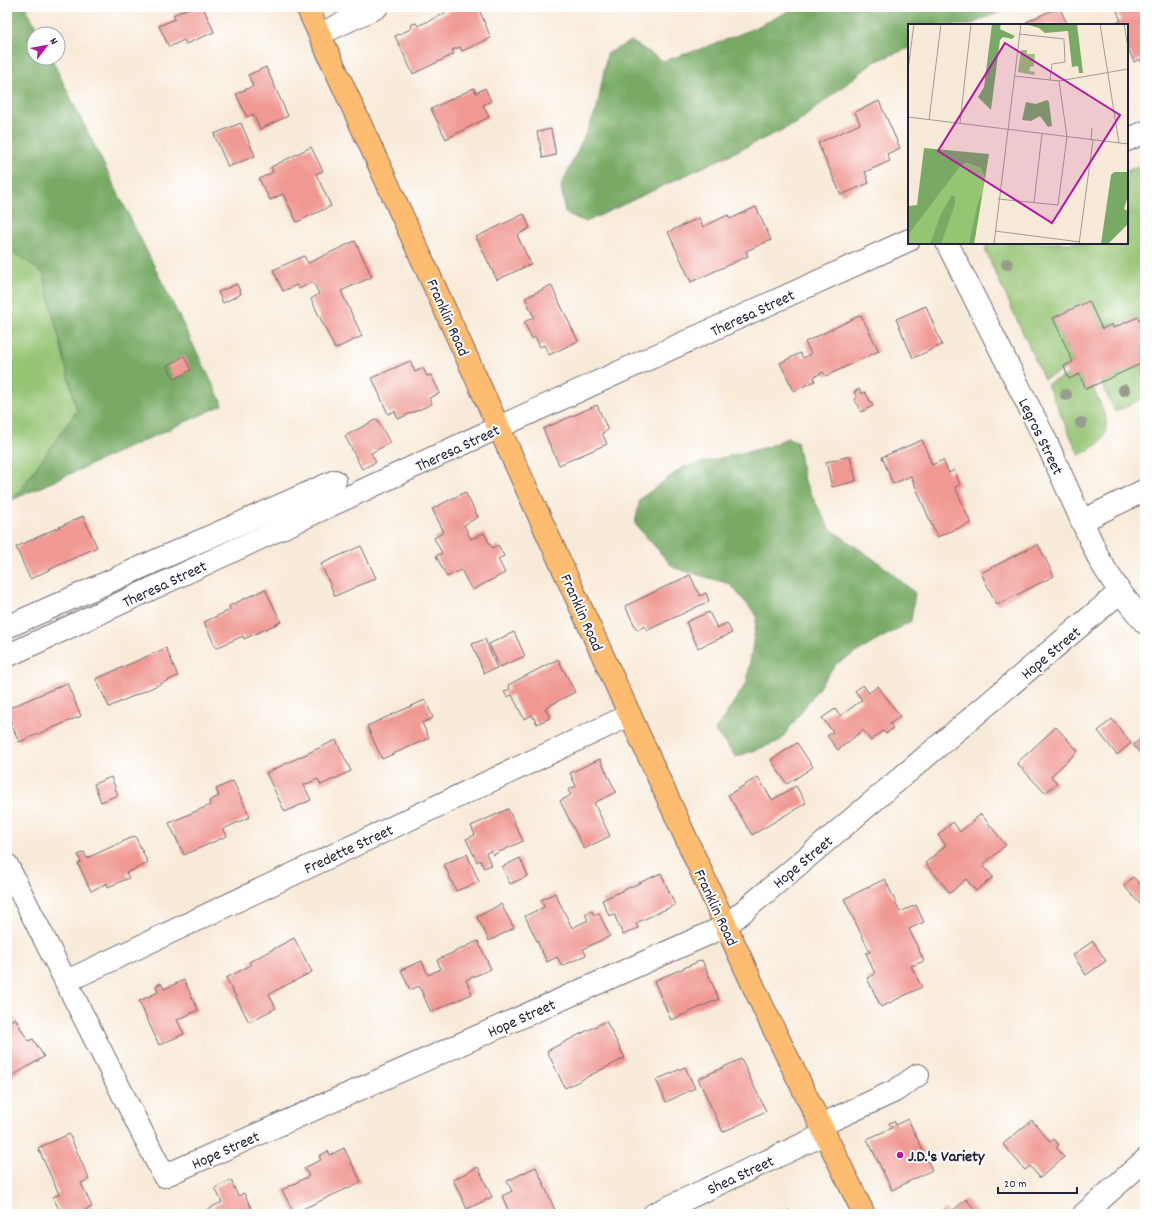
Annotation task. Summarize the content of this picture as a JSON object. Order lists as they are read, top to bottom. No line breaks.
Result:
{"streets":{"main road":["Franklin Road"],"street":["Theresa Street","Legros Street","Hope Street","Fredette Street","Shea Street"]},"crossings":[["Theresa Street","Franklin Road"],["Franklin Road","Hope Street"],["Franklin Road","Fredette Street"],["Franklin Road","Shea Street"],["Legros Street","Hope Street"],["Hope Street","Fredette Street"]],"places":["J.D.'s Variety"],"scale_bar":"20 m","north":"top right"}
